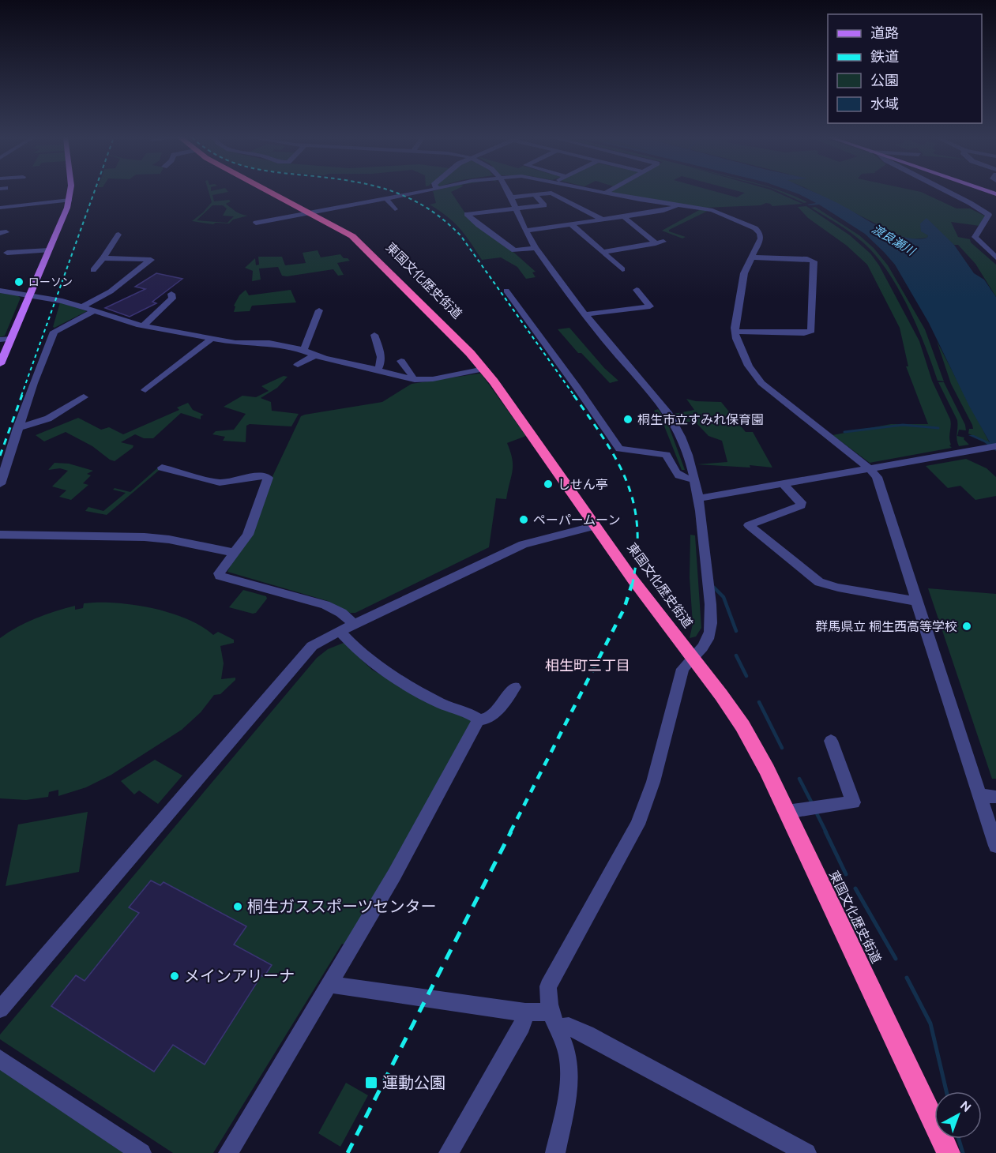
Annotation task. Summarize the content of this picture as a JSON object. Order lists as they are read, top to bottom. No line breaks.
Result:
{"streets":{"highway":["東国文化歴史街道"]},"districts":["相生町三丁目"],"water":["渡良瀬川"],"places":{"other":["ローソン","桐生市立すみれ保育園","しせん亭","ペーパームーン","群馬県立 桐生西高等学校","桐生ガススポーツセンター","メインアリーナ"],"transit":["運動公園"]},"legend":["道路","鉄道","公園","水域"],"north":"top right"}
